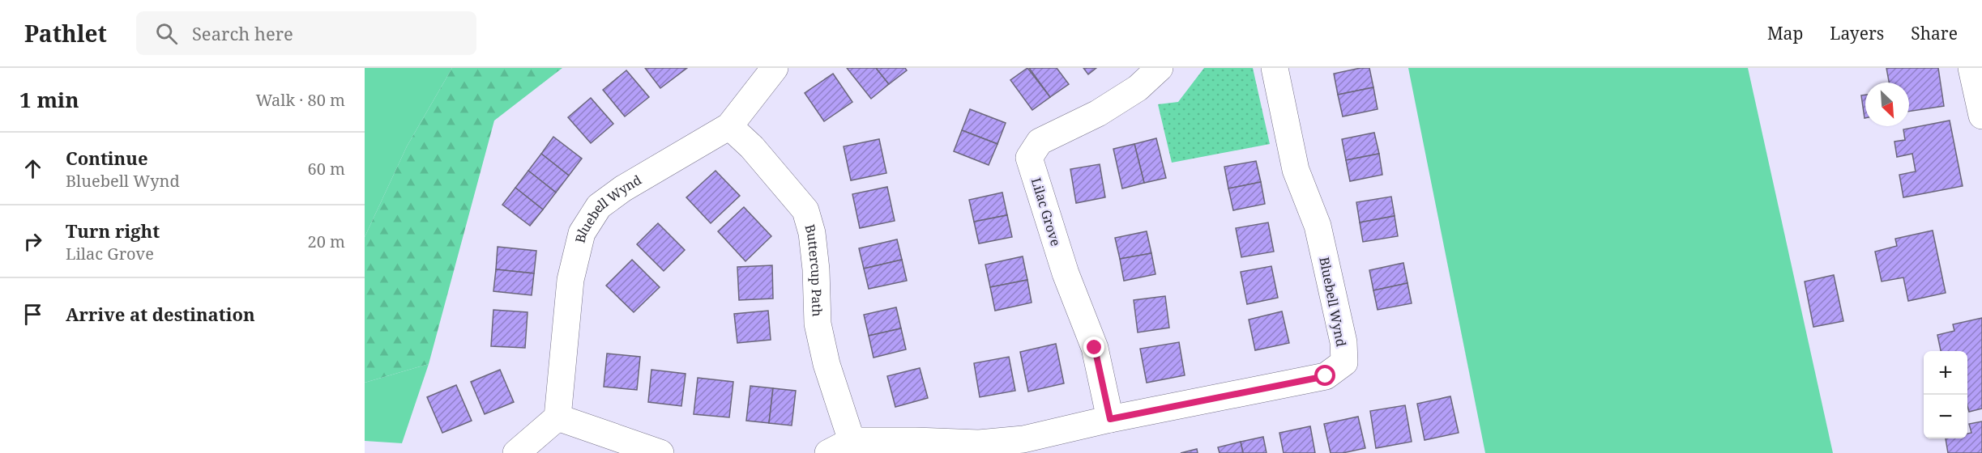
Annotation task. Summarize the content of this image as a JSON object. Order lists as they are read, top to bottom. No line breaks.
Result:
{"streets":{"street":["Bluebell Wynd","Lilac Grove","Buttercup Path"]},"crossings":[["Bluebell Wynd","Lilac Grove"],["Bluebell Wynd","Buttercup Path"]],"north":"bottom right","page":{"header":"Pathlet","search":"Search here","nav":["Map","Layers","Share"],"heading":["1 min","Walk · 80 m"],"list":[["Continue","Bluebell Wynd","60 m"],["Turn right","Lilac Grove","20 m"],"Arrive at destination"],"map_buttons":["+","−"]}}
